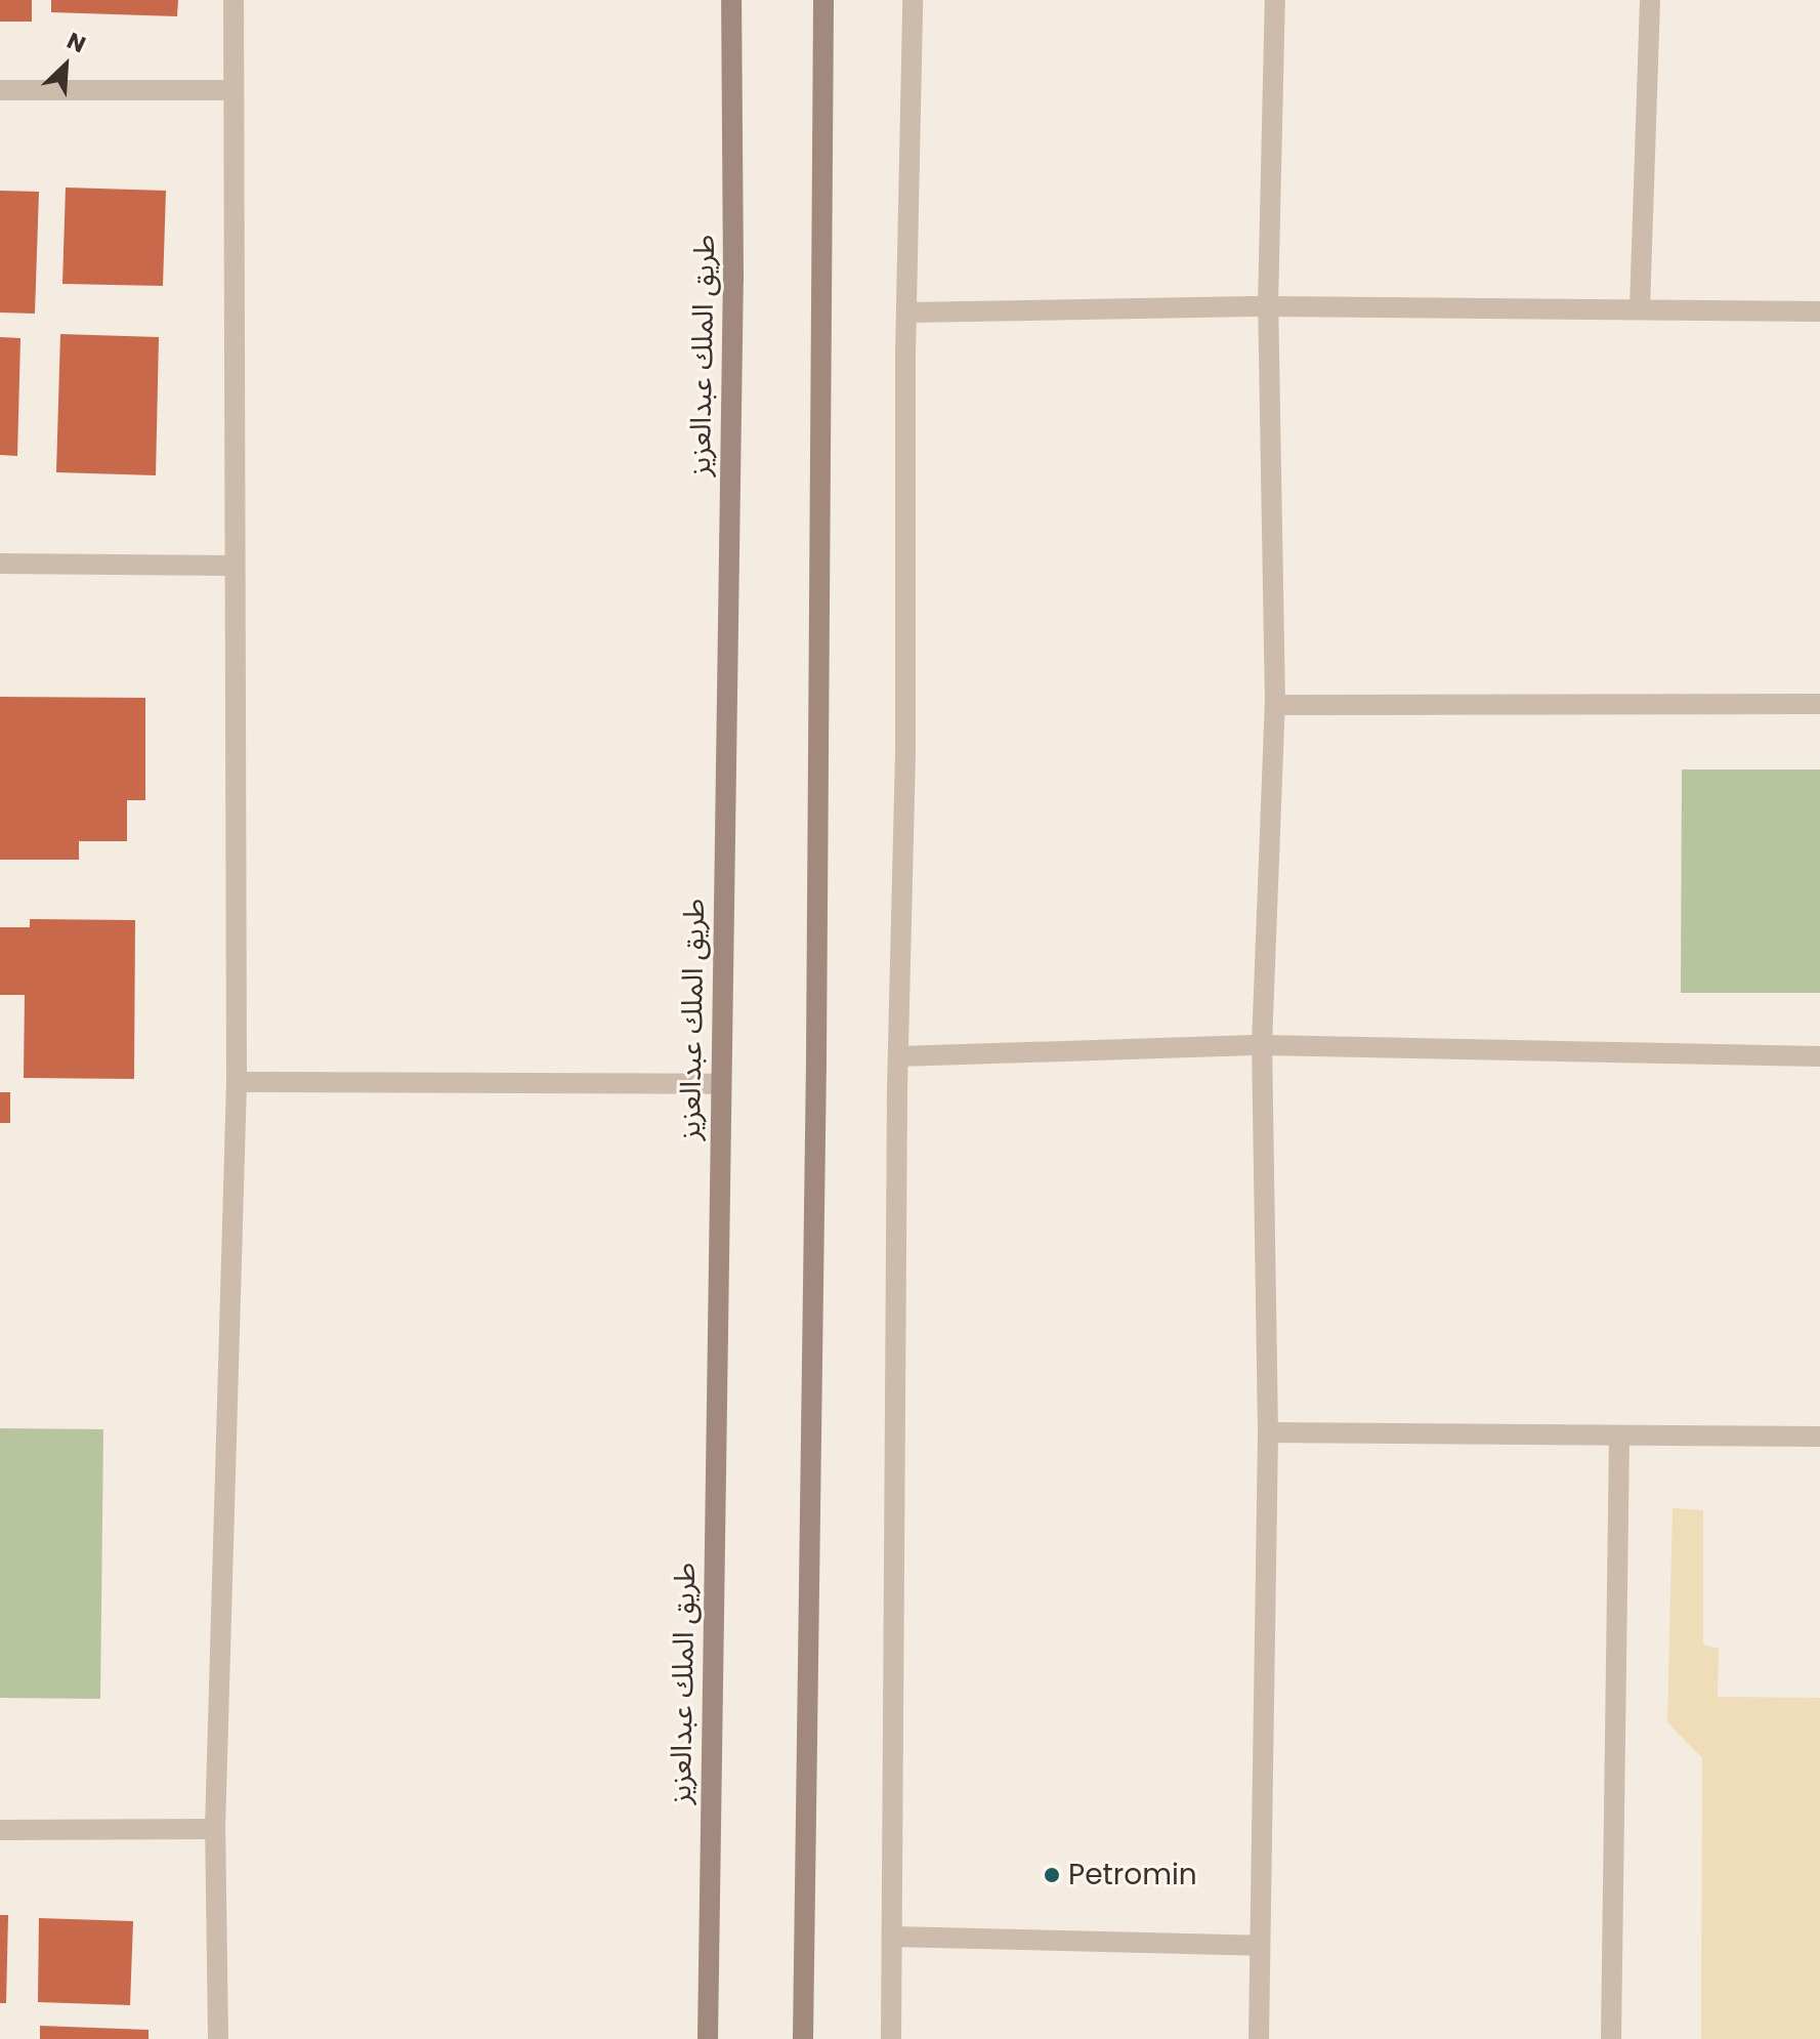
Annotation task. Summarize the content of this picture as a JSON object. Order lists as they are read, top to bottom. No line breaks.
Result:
{"streets":{"main road":["طريق الملك عبدالعزيز"]},"places":["Petromin"],"north":"top right"}
